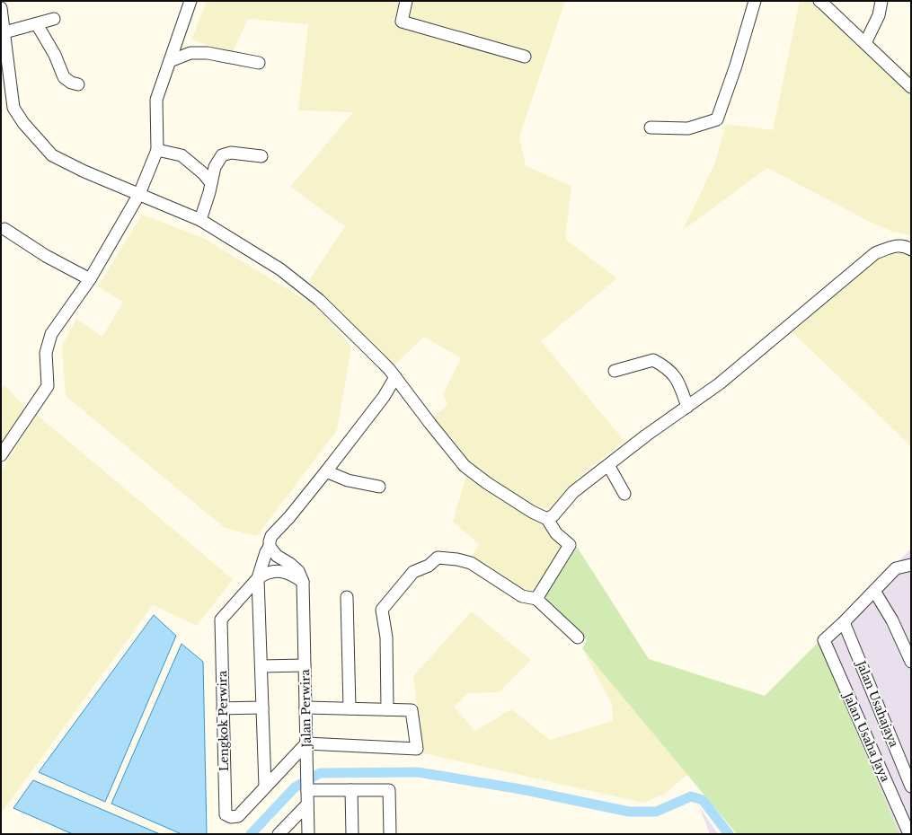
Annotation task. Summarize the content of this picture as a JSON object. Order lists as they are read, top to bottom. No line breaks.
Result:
{"streets":{"street":["Jalan Usahajaya","Jalan Perwira","Lengkok Perwira","Jalan Usaha Jaya"]},"crossings":[["Jalan Usahajaya","Jalan Usaha Jaya"],["Jalan Perwira","Lengkok Perwira"]]}
